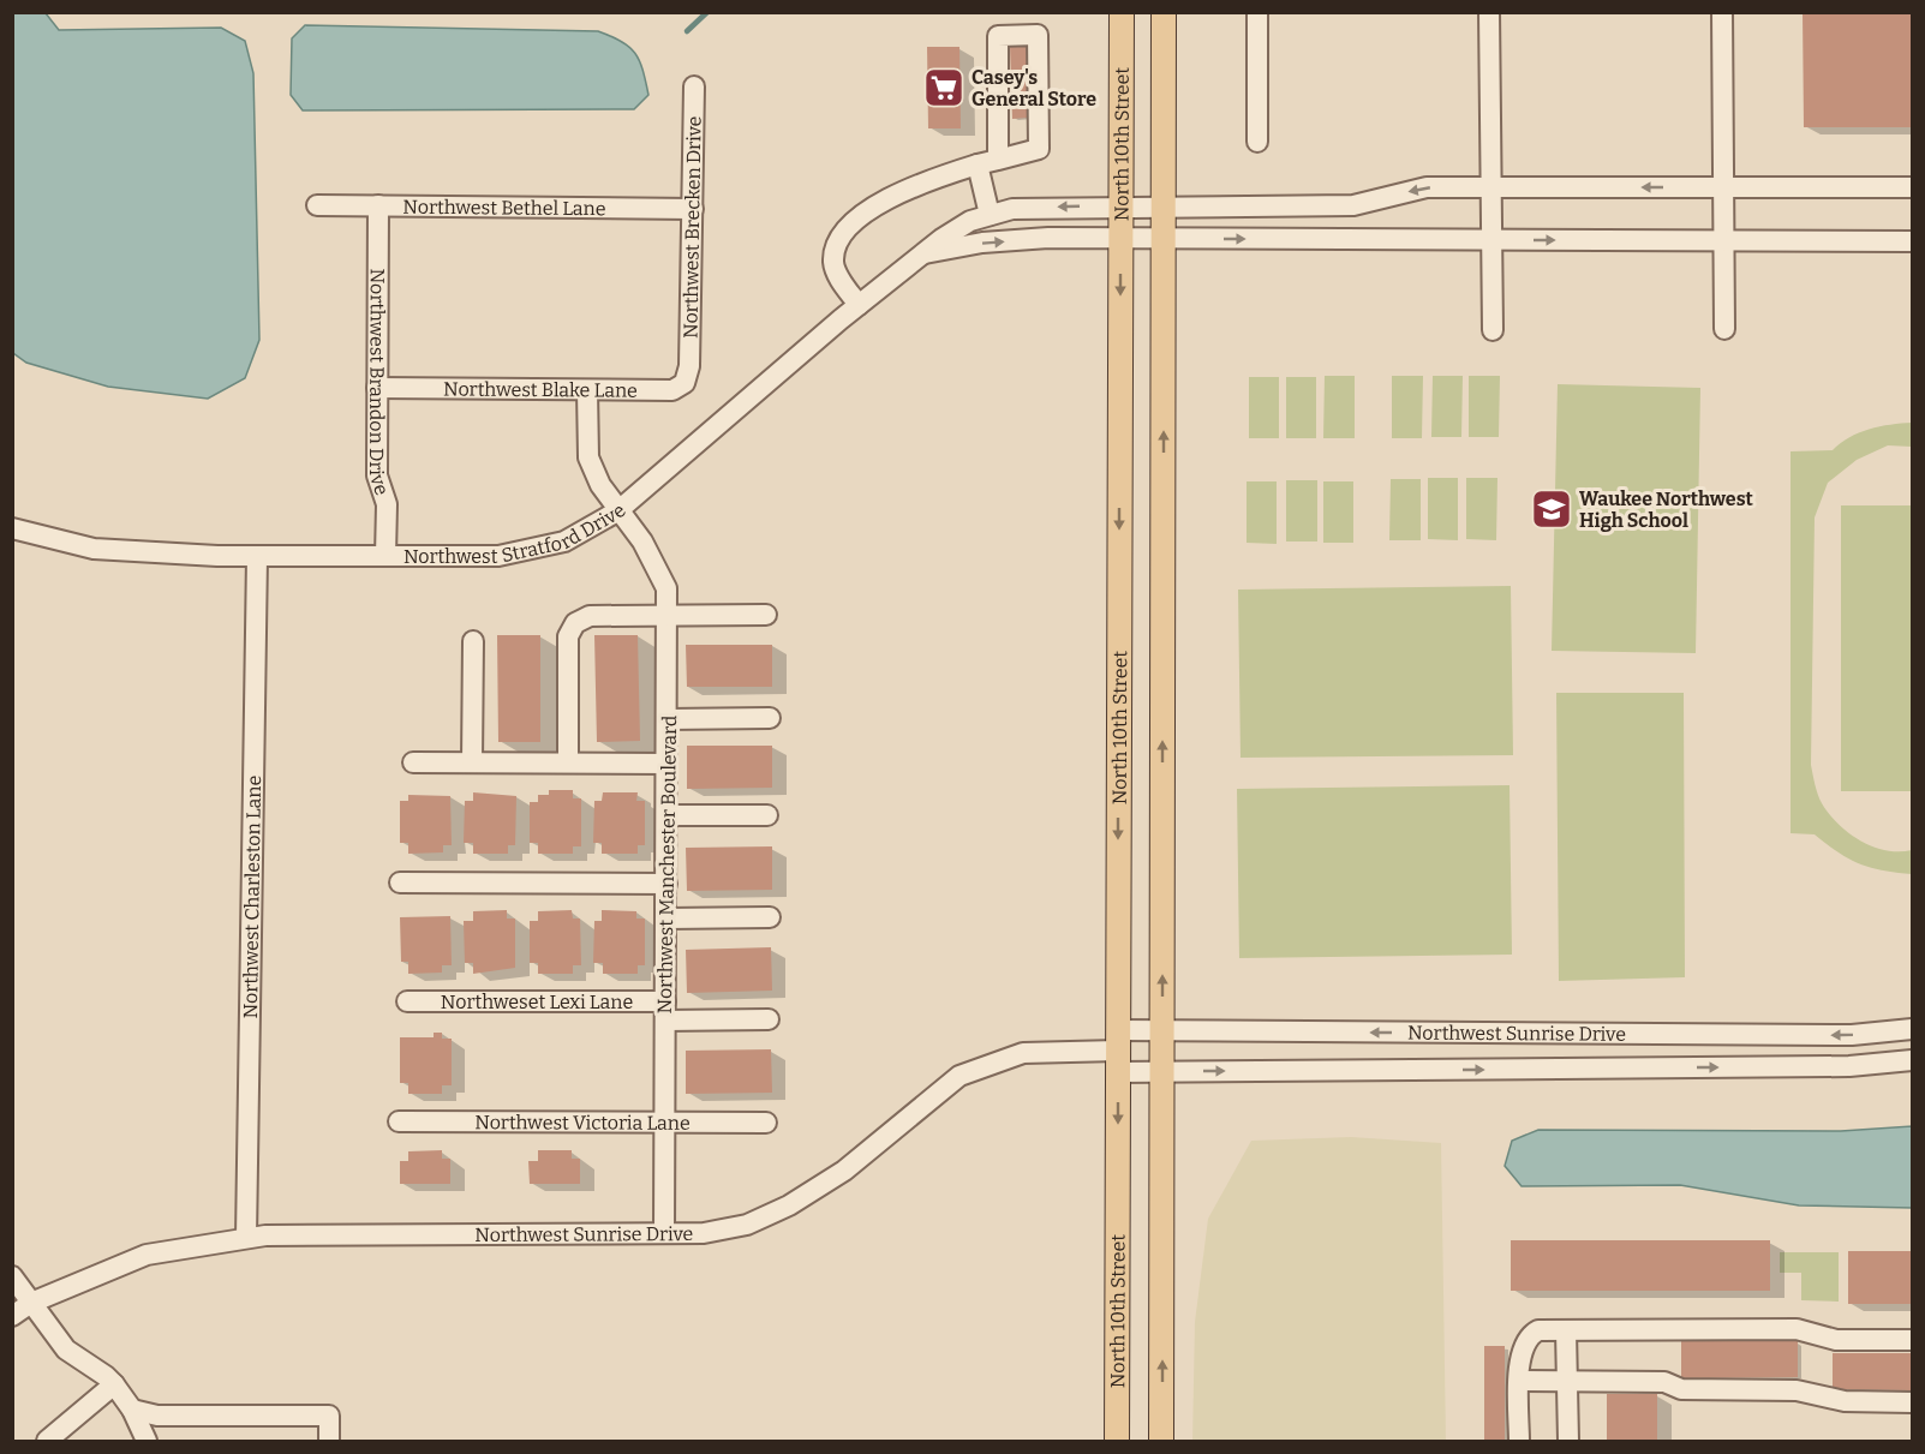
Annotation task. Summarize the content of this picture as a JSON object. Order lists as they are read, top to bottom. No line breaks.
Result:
{"streets":{"main road":["North 10th Street"],"street":["Northwest Bethel Lane","Northwest Brecken Drive","Northwest Brandon Drive","Northwest Blake Lane","Northwest Stratford Drive","Northwest Manchester Boulevard","Northwest Charleston Lane","Northweset Lexi Lane","Northwest Sunrise Drive","Northwest Victoria Lane"]},"crossings":[["North 10th Street","Northwest Stratford Drive"],["North 10th Street","Northwest Sunrise Drive"],["Northwest Bethel Lane","Northwest Brecken Drive"],["Northwest Bethel Lane","Northwest Brandon Drive"],["Northwest Brecken Drive","Northwest Blake Lane"],["Northwest Brandon Drive","Northwest Blake Lane"],["Northwest Brandon Drive","Northwest Stratford Drive"],["Northwest Blake Lane","Northwest Manchester Boulevard"],["Northwest Stratford Drive","Northwest Manchester Boulevard"],["Northwest Stratford Drive","Northwest Charleston Lane"],["Northwest Manchester Boulevard","Northweset Lexi Lane"],["Northwest Manchester Boulevard","Northwest Sunrise Drive"],["Northwest Manchester Boulevard","Northwest Victoria Lane"],["Northwest Charleston Lane","Northwest Sunrise Drive"]],"places":{"supermarket":["Casey's General Store"],"school or university":["Waukee Northwest High School"]}}
